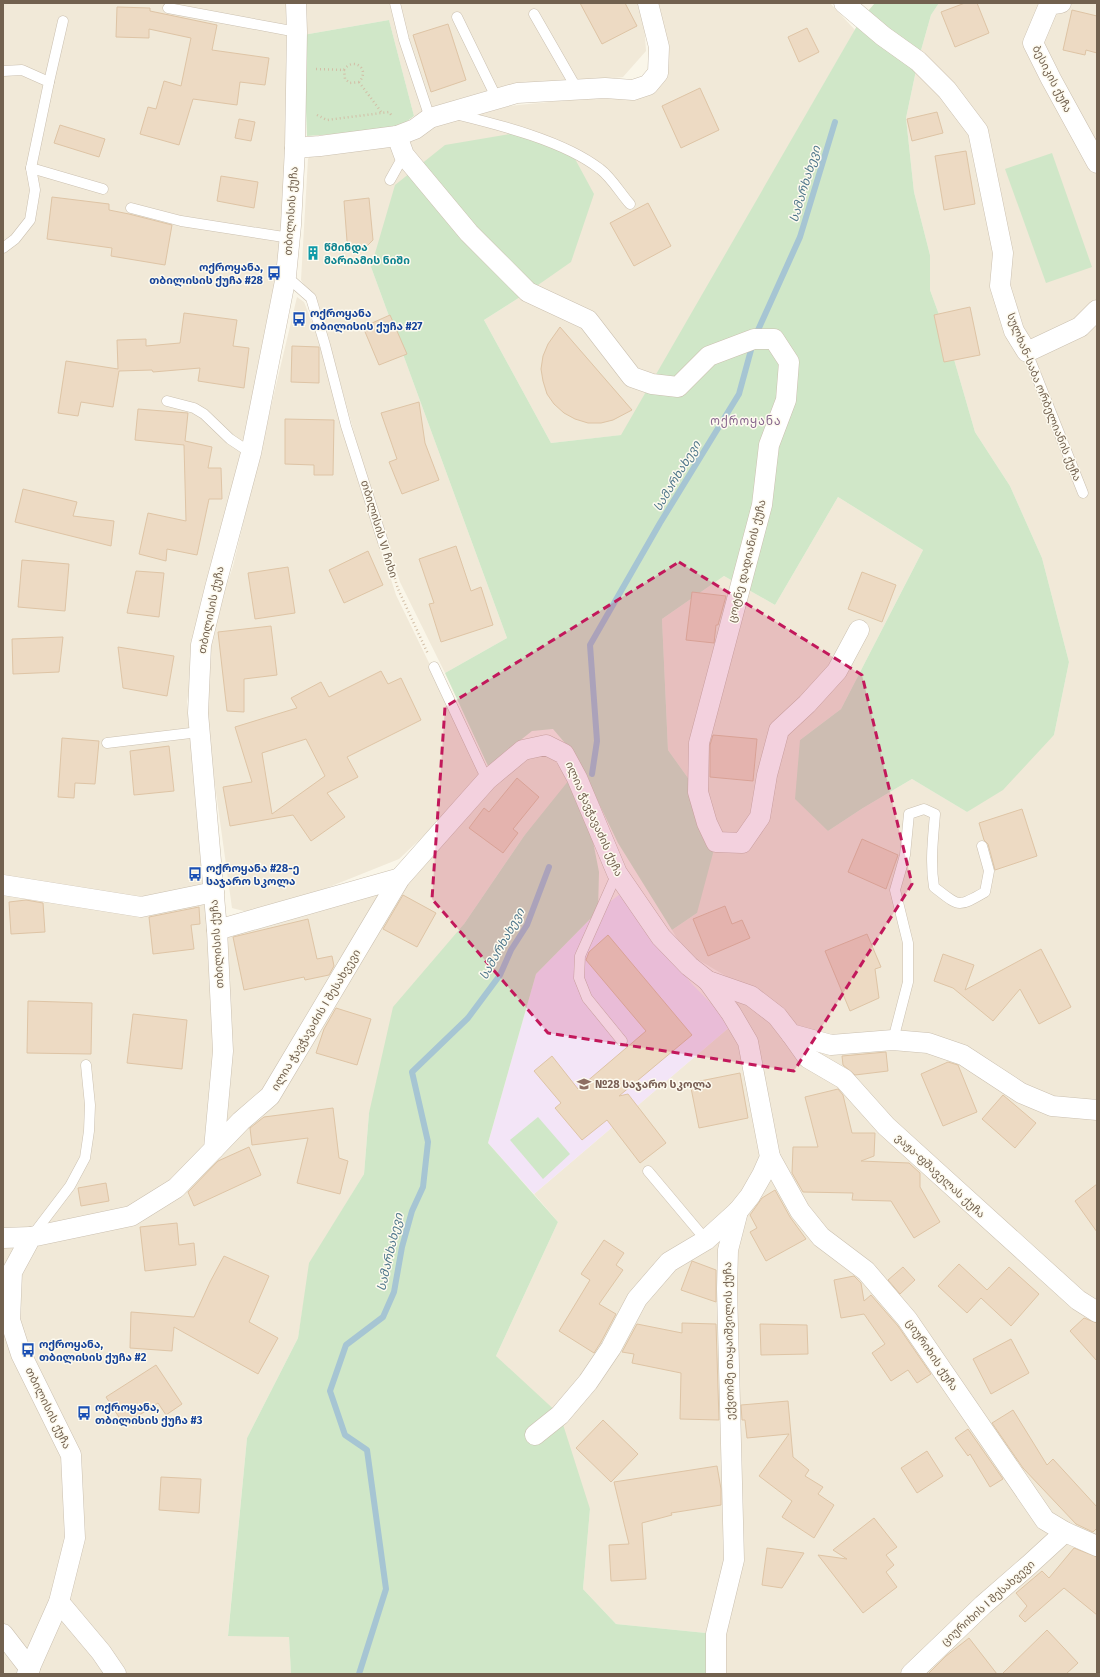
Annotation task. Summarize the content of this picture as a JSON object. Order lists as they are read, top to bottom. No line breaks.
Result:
{"streets":{"street":["ბესიკის ქუჩა","თბილისის ქუჩა","სულხან-საბა ორბელიანის ქუჩა","ცოტნე დადიანის ქუჩა","ილია ჭავჭავაძის ქუჩა","ილია ჭავჭავაძის I შესახვევი","ვაჟა-ფშაველას ქუჩა","ექვთიმე თაყაიშვილის ქუჩა","ციურიხის ქუჩა","ციურიხის I შესახვევი"],"lane":["თბილისის VI ჩიხი"]},"crossings":[["თბილისის ქუჩა","თბილისის VI ჩიხი"],["თბილისის ქუჩა","ილია ჭავჭავაძის I შესახვევი"],["ილია ჭავჭავაძის ქუჩა","ილია ჭავჭავაძის I შესახვევი"],["ილია ჭავჭავაძის ქუჩა","ვაჟა-ფშაველას ქუჩა"],["ექვთიმე თაყაიშვილის ქუჩა","ციურიხის ქუჩა"],["ციურიხის ქუჩა","ციურიხის I შესახვევი"]],"districts":["ოქროყანა"],"water":["სამარხახევი"],"places":{"building":["წმინდა მარიამის ნიში"],"bus stop":["ოქროყანა, თბილისის ქუჩა #28","ოქროყანა თბილისის ქუჩა #27","ოქროყანა #28-ე საჯარო სკოლა","ოქროყანა, თბილისის ქუჩა #2","ოქროყანა, თბილისის ქუჩა #3"],"school or university":["№28 საჯარო სკოლა"]}}
